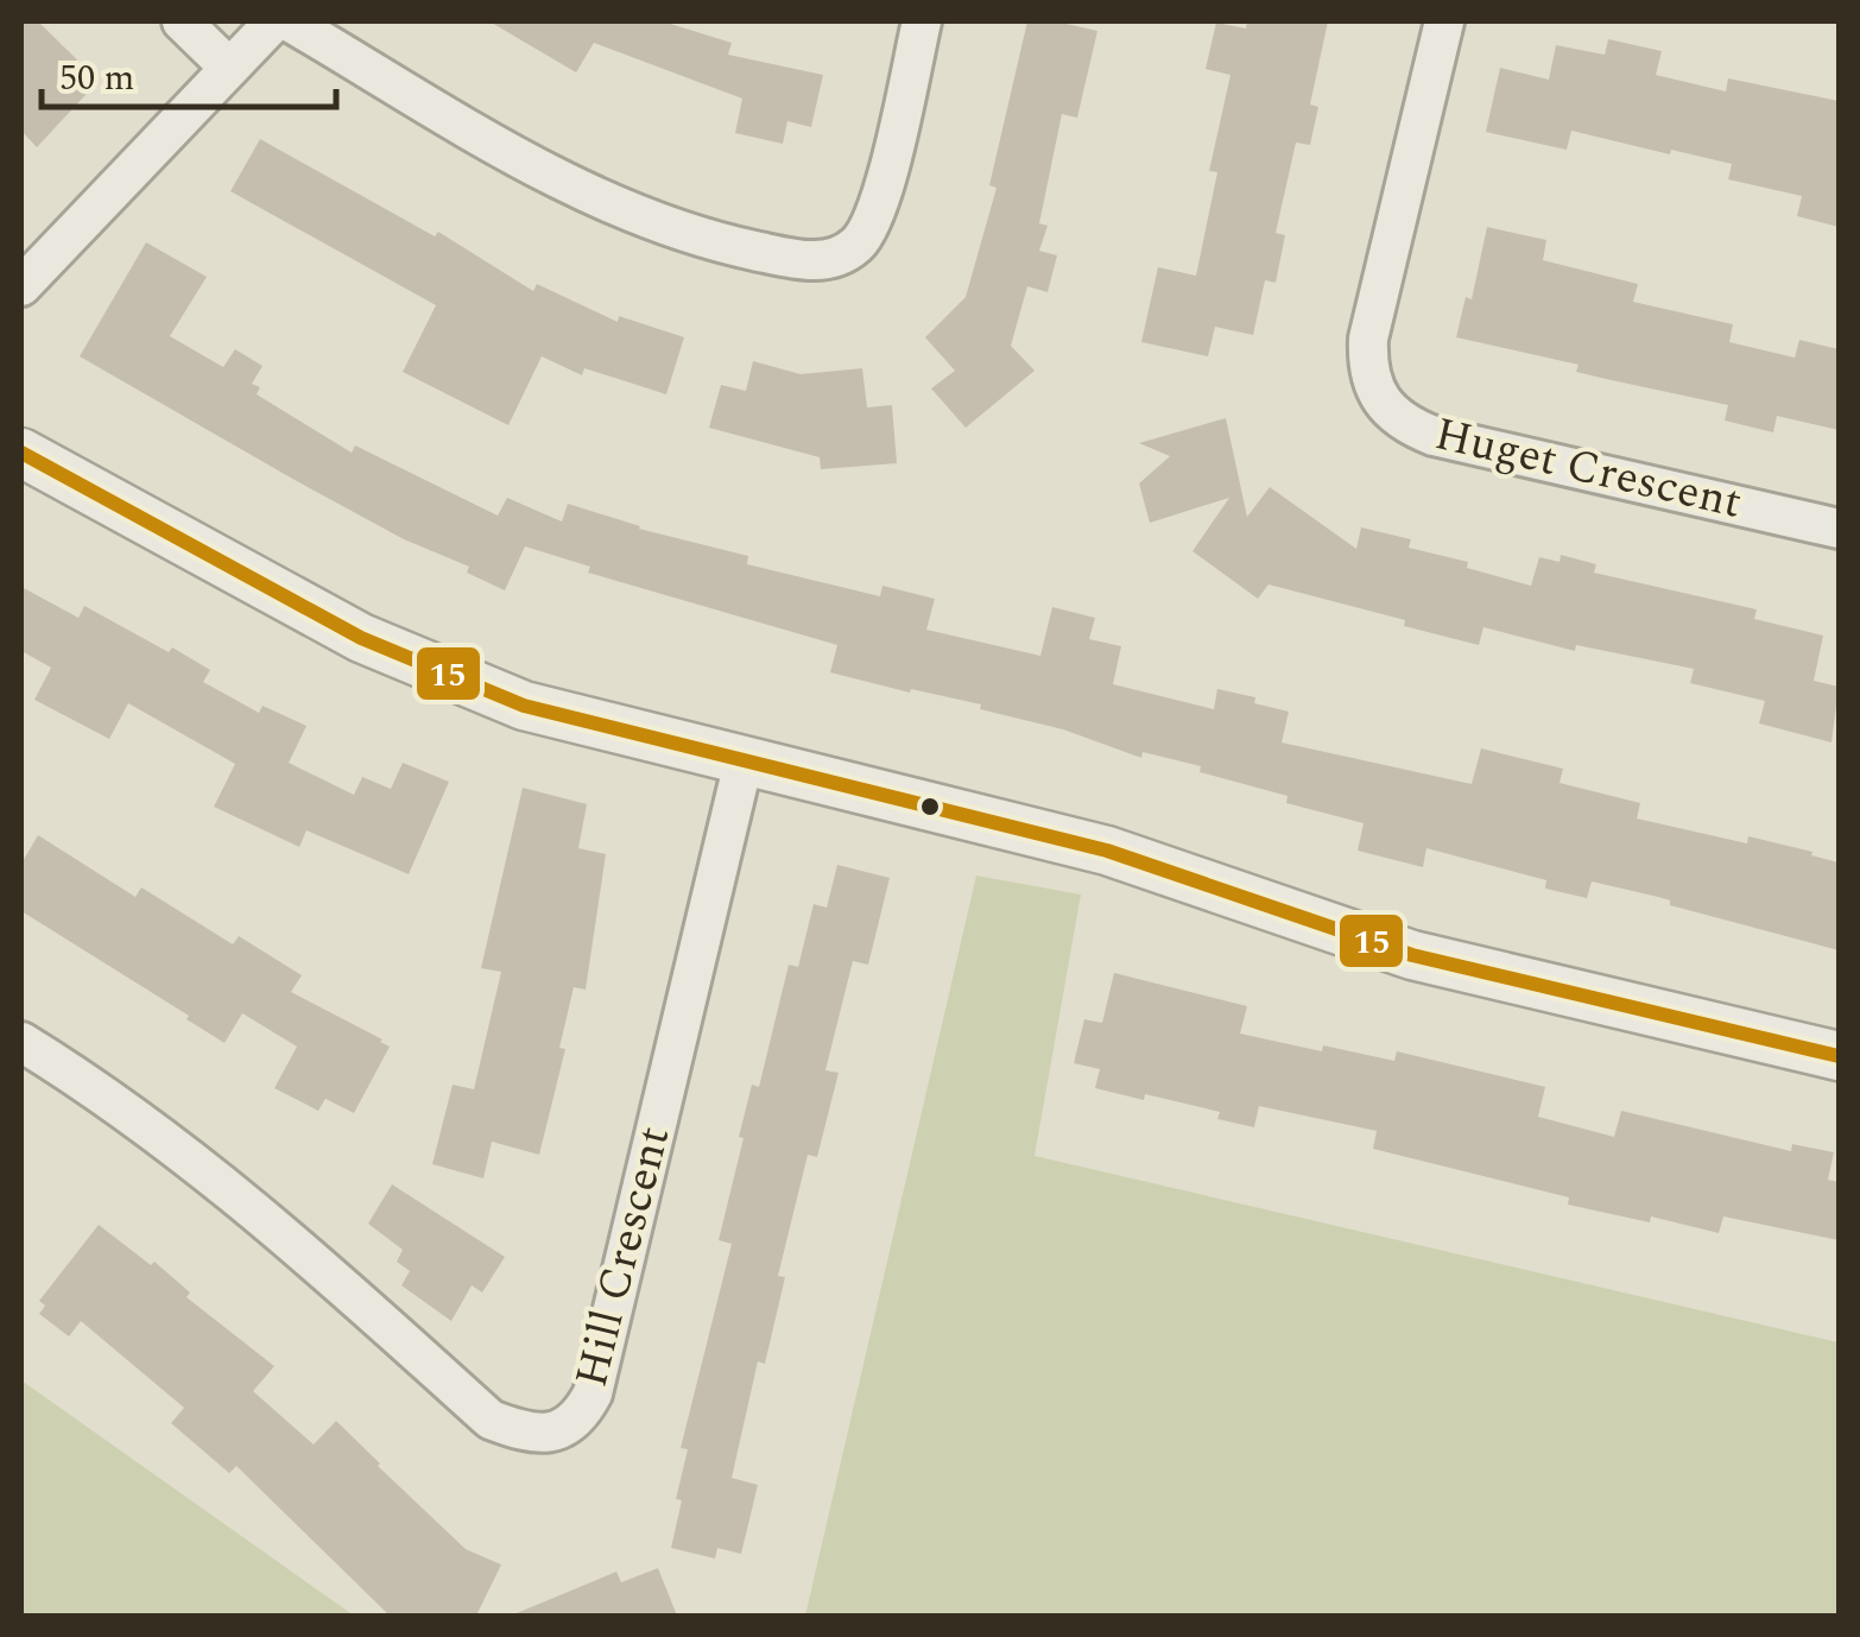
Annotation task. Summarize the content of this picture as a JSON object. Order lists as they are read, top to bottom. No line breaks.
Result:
{"streets":{"street":["Huget Crescent","Hill Crescent"]},"lines":["transit line 15"],"scale_bar":"50 m"}
